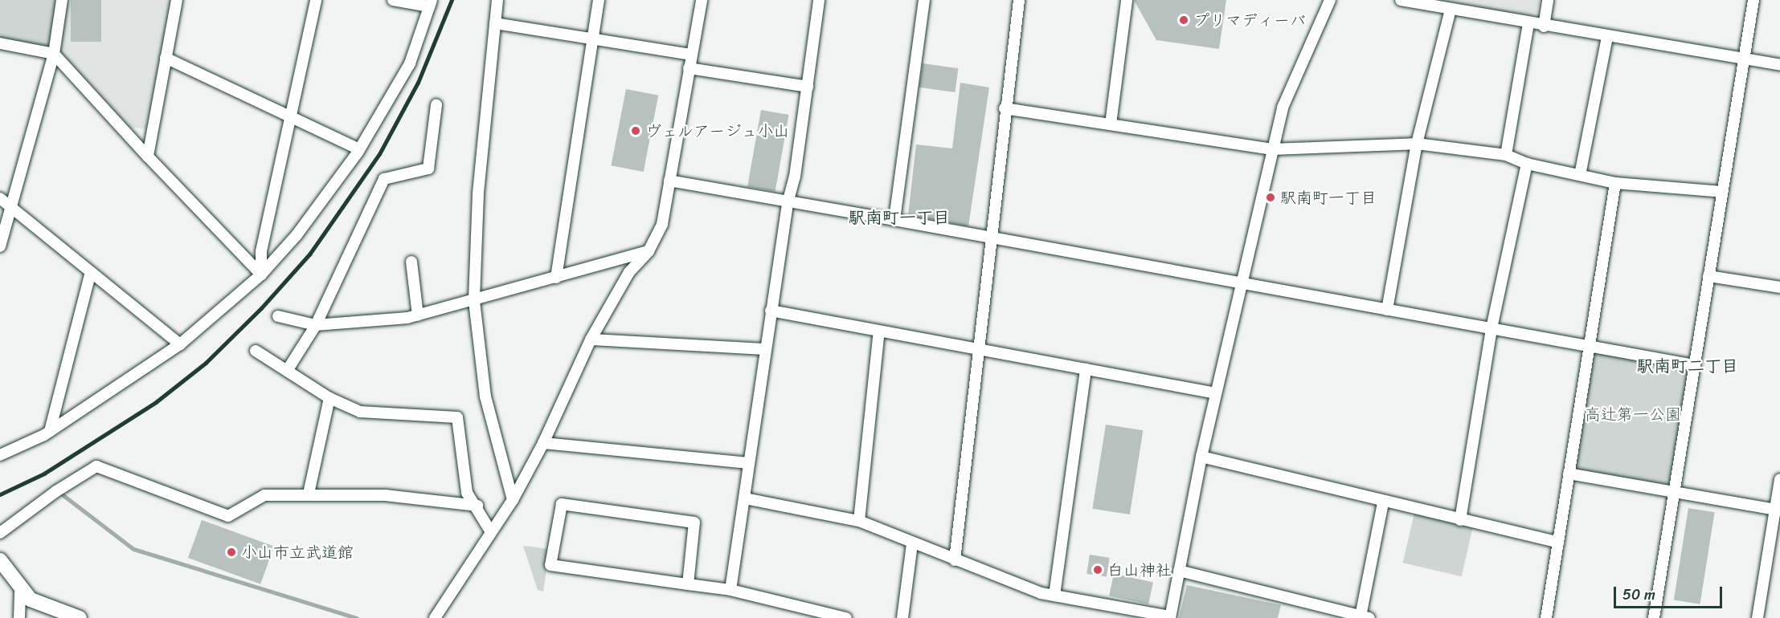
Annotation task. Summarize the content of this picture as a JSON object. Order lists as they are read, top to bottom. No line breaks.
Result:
{"districts":["駅南町一丁目","駅南町二丁目"],"parks":["高辻第一公園"],"places":["プリマディーバ","ヴェルアージュ小山","駅南町一丁目","小山市立武道館","白山神社"],"scale_bar":"50 m"}
